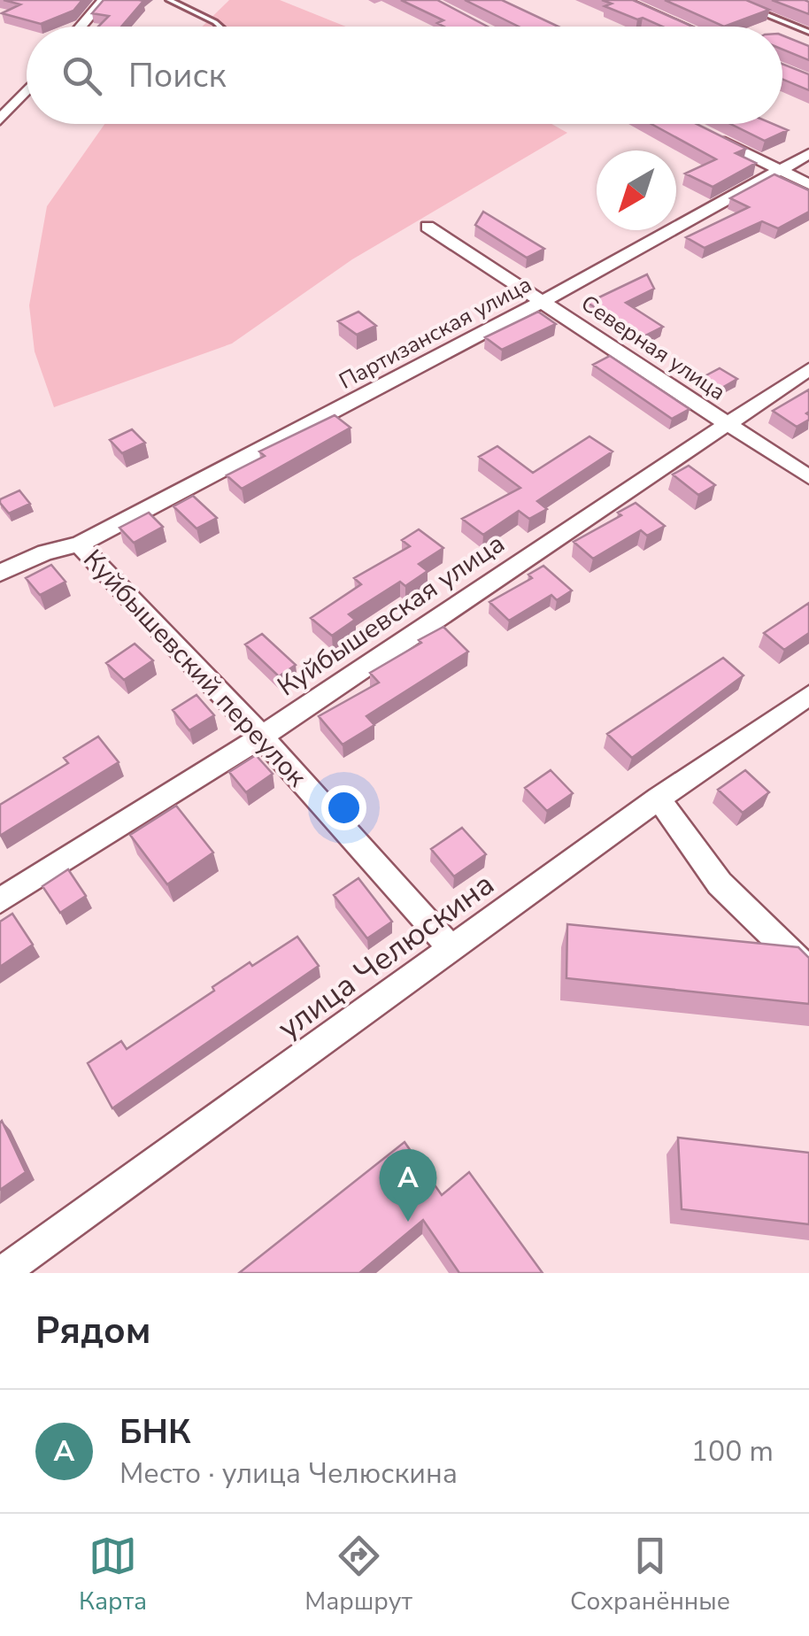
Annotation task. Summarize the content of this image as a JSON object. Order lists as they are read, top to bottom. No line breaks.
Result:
{"streets":{"street":["Партизанская улица","Северная улица","Куйбышевская улица","Куйбышевский переулок","улица Челюскина"]},"crossings":[["Партизанская улица","Северная улица"],["Партизанская улица","Куйбышевский переулок"],["Северная улица","Куйбышевская улица"],["Куйбышевская улица","Куйбышевский переулок"],["Куйбышевский переулок","улица Челюскина"]],"north":"bottom left","page":{"search":"Поиск","pins":"A","heading":"Рядом","list":[{"mark":"A","name":"БНК","note":"Место · улица Челюскина","value":"100 m"}],"nav":["Карта","Маршрут","Сохранённые"]}}
